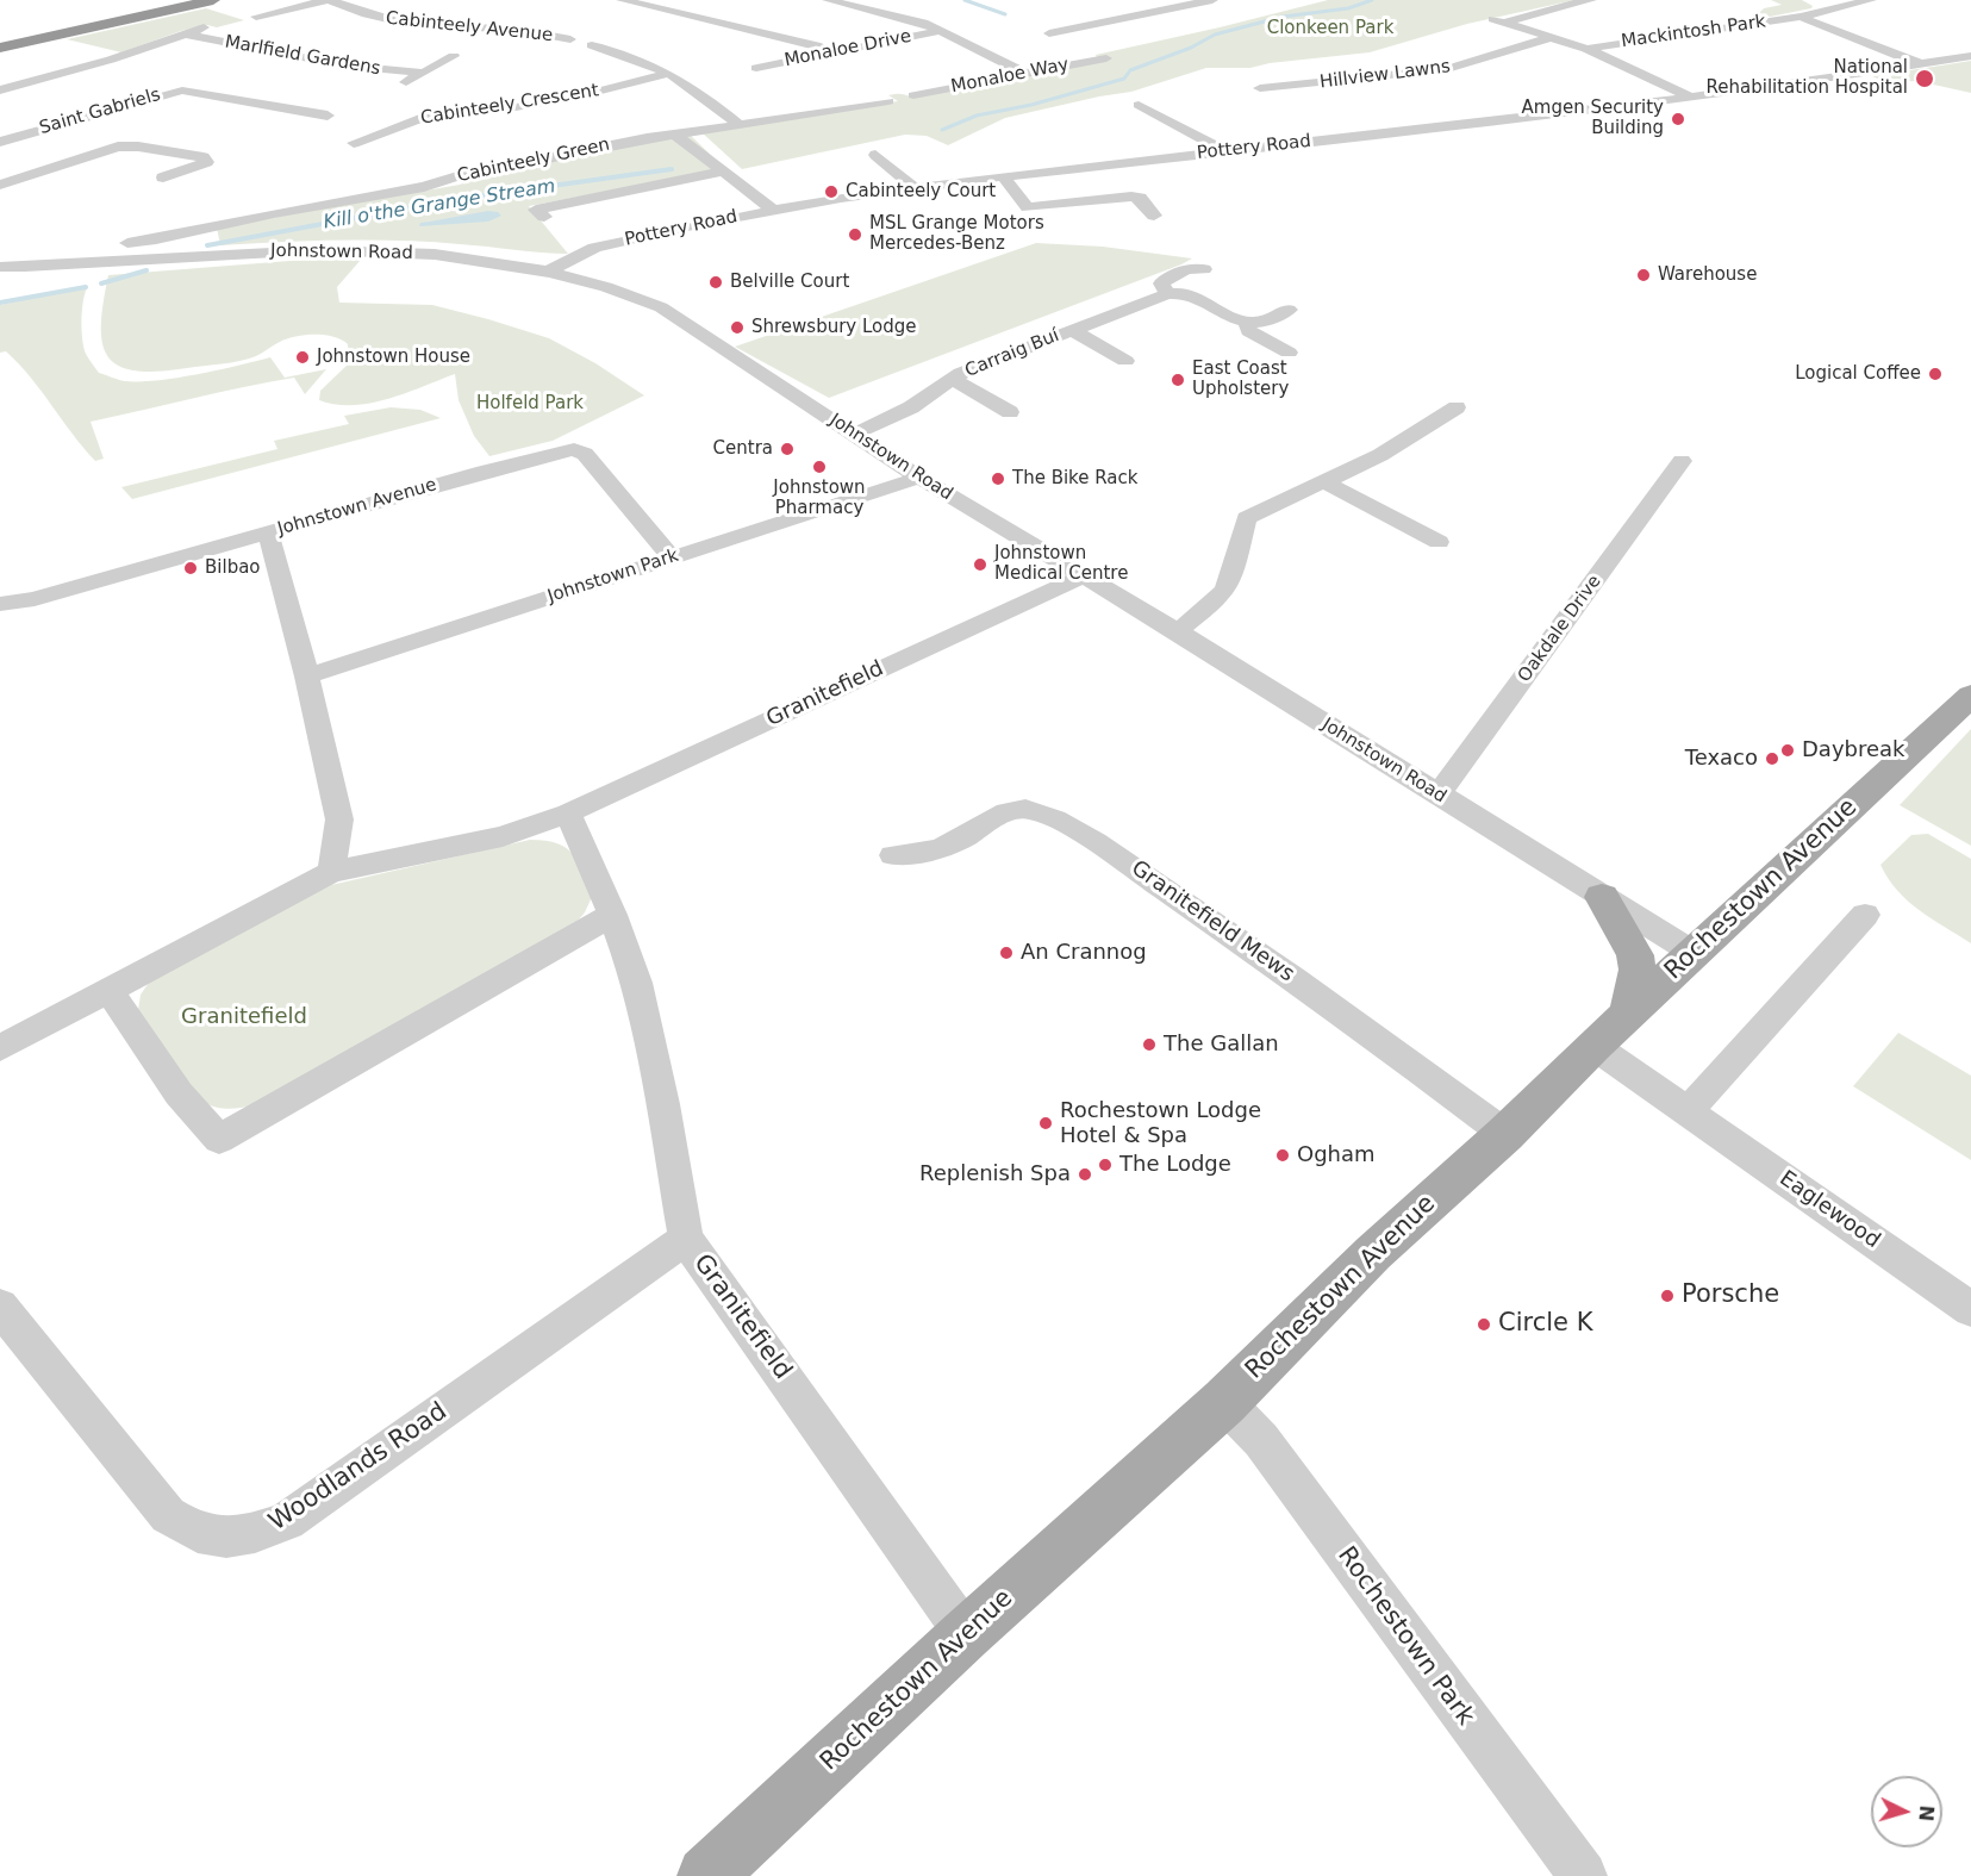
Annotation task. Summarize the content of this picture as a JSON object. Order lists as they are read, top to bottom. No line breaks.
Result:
{"streets":{"main road":["Rochestown Avenue"],"street":["Cabinteely Avenue","Mackintosh Park","Monaloe Drive","Marlfield Gardens","Hillview Lawns","Monaloe Way","Cabinteely Crescent","Saint Gabriels","Pottery Road","Cabinteely Green","Johnstown Road","Carraig Buí","Johnstown Avenue","Johnstown Park","Oakdale Drive","Granitefield","Granitefield Mews","Eaglewood","Woodlands Road","Rochestown Park"]},"crossings":[["Mackintosh Park","Pottery Road"],["Pottery Road","Johnstown Road"],["Johnstown Road","Johnstown Park"],["Johnstown Road","Oakdale Drive"],["Johnstown Road","Granitefield"],["Johnstown Road","Rochestown Avenue"],["Johnstown Avenue","Johnstown Park"],["Granitefield","Rochestown Avenue"],["Granitefield","Woodlands Road"],["Rochestown Avenue","Granitefield Mews"],["Rochestown Avenue","Eaglewood"],["Rochestown Avenue","Rochestown Park"]],"water":["Kill o'the Grange Stream"],"parks":["Clonkeen Park","Holfeld Park","Granitefield"],"places":["National Rehabilitation Hospital","Amgen Security Building","Cabinteely Court","MSL Grange Motors Mercedes-Benz","Warehouse","Belville Court","Shrewsbury Lodge","Johnstown House","Logical Coffee","East Coast Upholstery","Centra","Johnstown Pharmacy","The Bike Rack","Johnstown Medical Centre","Bilbao","Daybreak","Texaco","An Crannog","The Gallan","Rochestown Lodge Hotel & Spa","Ogham","The Lodge","Replenish Spa","Porsche","Circle K"],"north":"right"}
